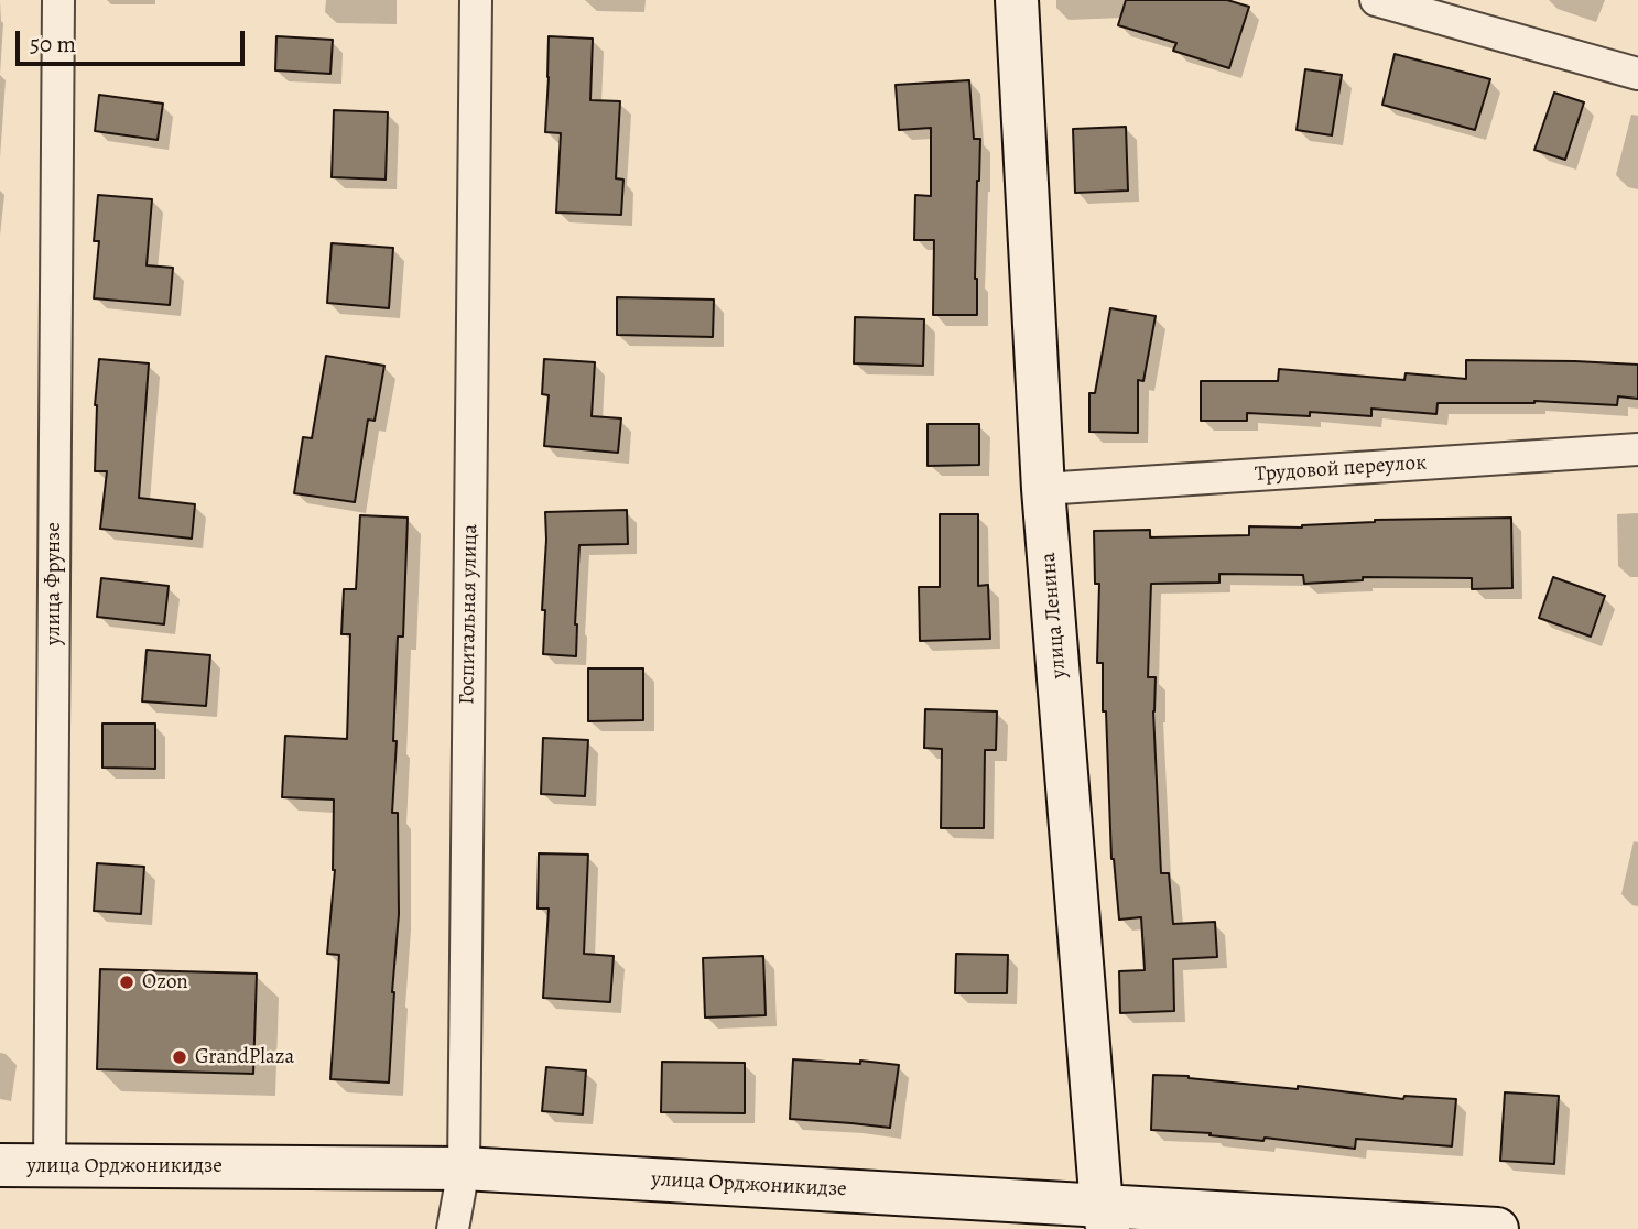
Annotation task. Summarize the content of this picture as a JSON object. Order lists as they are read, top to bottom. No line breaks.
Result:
{"streets":{"street":["Трудовой переулок","улица Фрунзе","Госпитальная улица","улица Ленина","улица Орджоникидзе"]},"crossings":[["Трудовой переулок","улица Ленина"],["улица Фрунзе","улица Орджоникидзе"],["Госпитальная улица","улица Орджоникидзе"],["улица Ленина","улица Орджоникидзе"]],"places":["Ozon","GrandPlaza"],"scale_bar":"50 m"}
